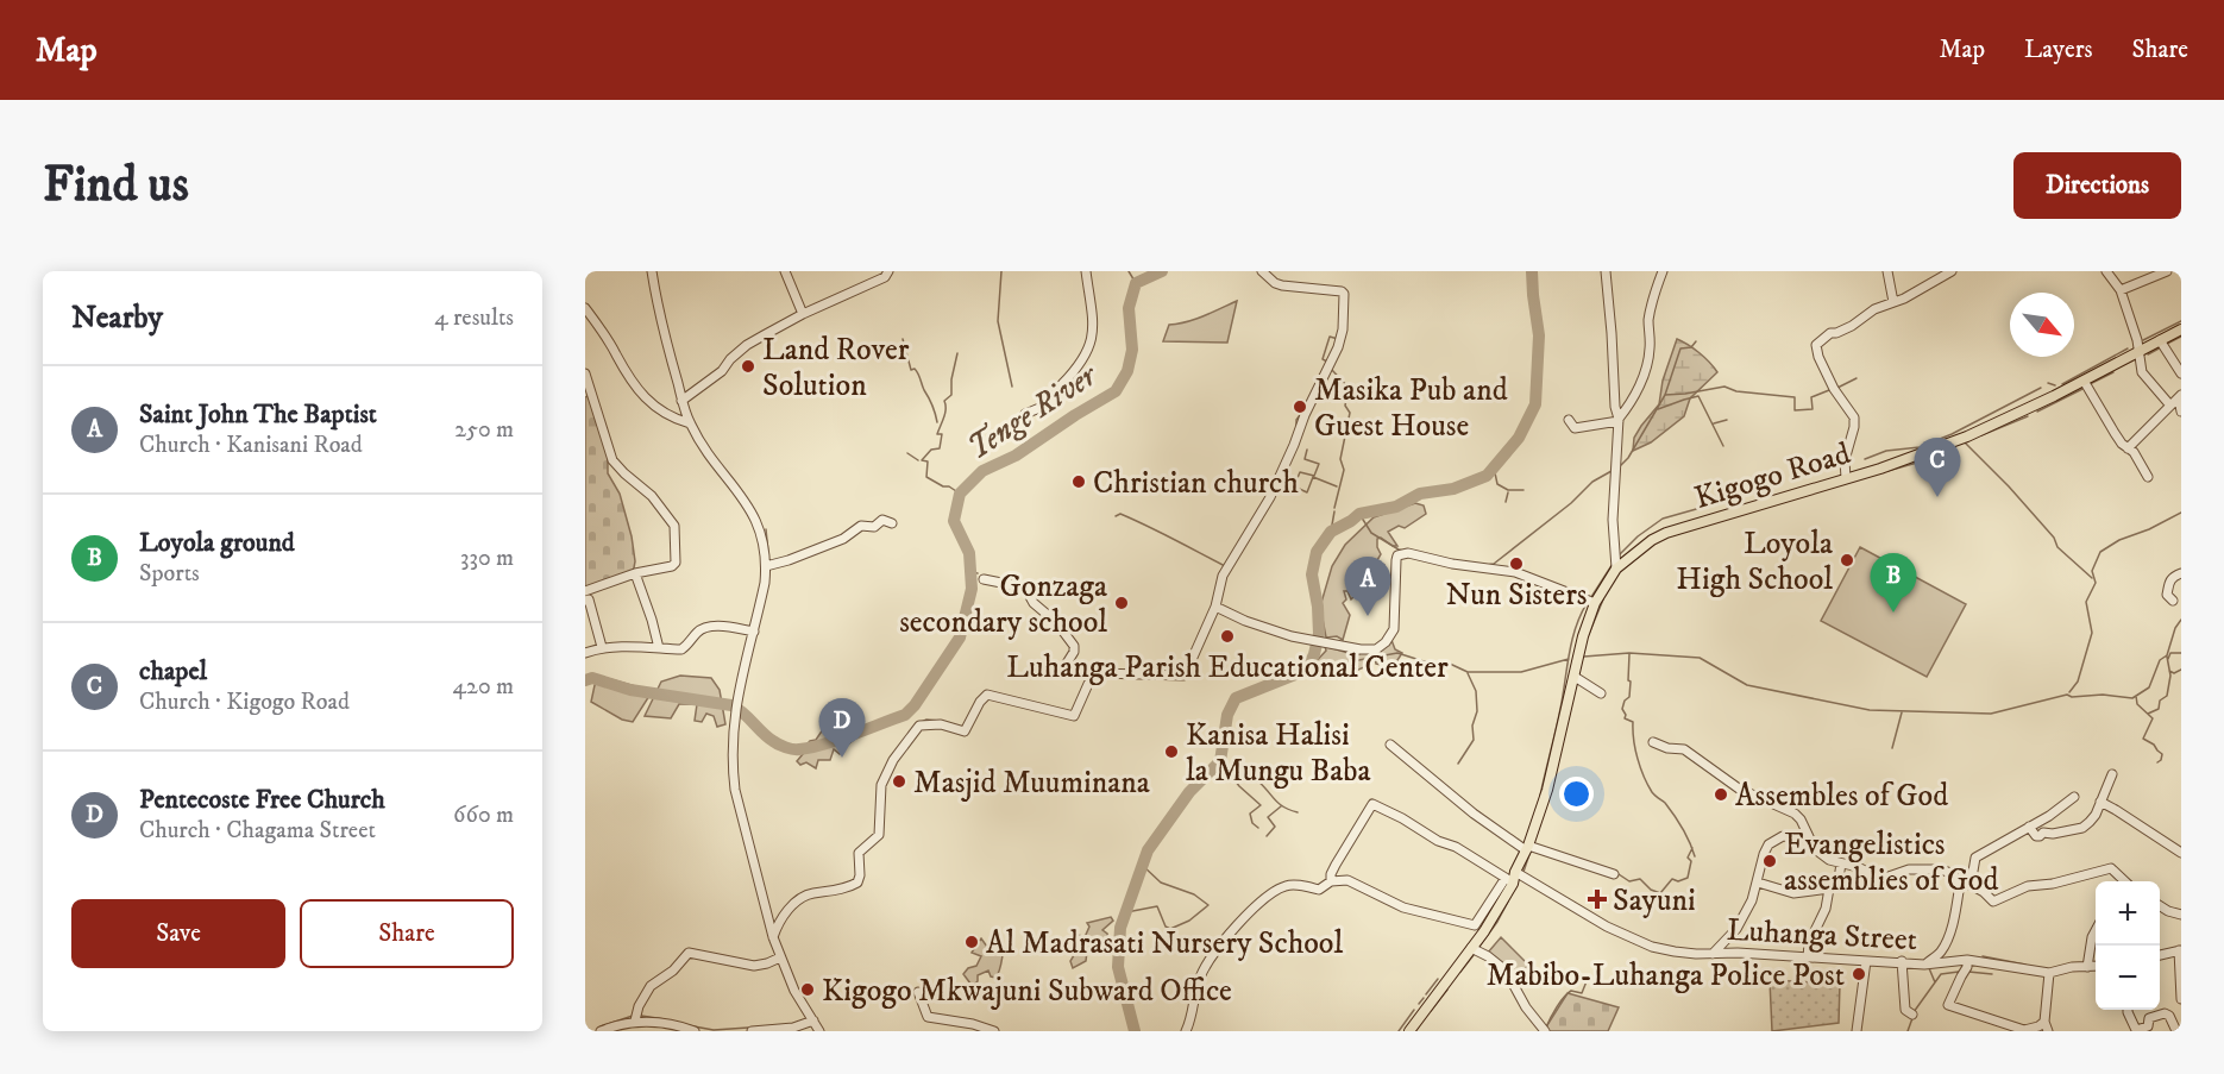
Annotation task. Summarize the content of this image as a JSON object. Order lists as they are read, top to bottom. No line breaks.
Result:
{"streets":{"main road":["Kigogo Road"],"street":["Luhanga Street"]},"crossings":[["Kigogo Road","Luhanga Street"]],"water":["Tenge River"],"places":{"other":["Land Rover Solution","Masika Pub and Guest House","Christian church","Loyola High School","Nun Sisters","Gonzaga secondary school","Luhanga Parish Educational Center","Kanisa Halisi la Mungu Baba","Masjid Muuminana","Assembles of God","Evangelistics assemblies of God","Al Madrasati Nursery School","Mabibo-Luhanga Police Post","Kigogo Mkwajuni Subward Office"],"health":["Sayuni"]},"north":"bottom right","page":{"header":"Map","nav":["Map","Layers","Share"],"buttons":["Directions",["Save","Share"]],"title":"Find us","heading":["Nearby","4 results"],"list":[{"mark":"A","name":"Saint John The Baptist","note":"Church · Kanisani Road","value":"250 m"},{"mark":"B","name":"Loyola ground","note":"Sports","value":"330 m"},{"mark":"C","name":"chapel","note":"Church · Kigogo Road","value":"420 m"},{"mark":"D","name":"Pentecoste Free Church","note":"Church · Chagama Street","value":"660 m"}],"pins":["C","B","A","D"],"map_buttons":["+","−"]}}
